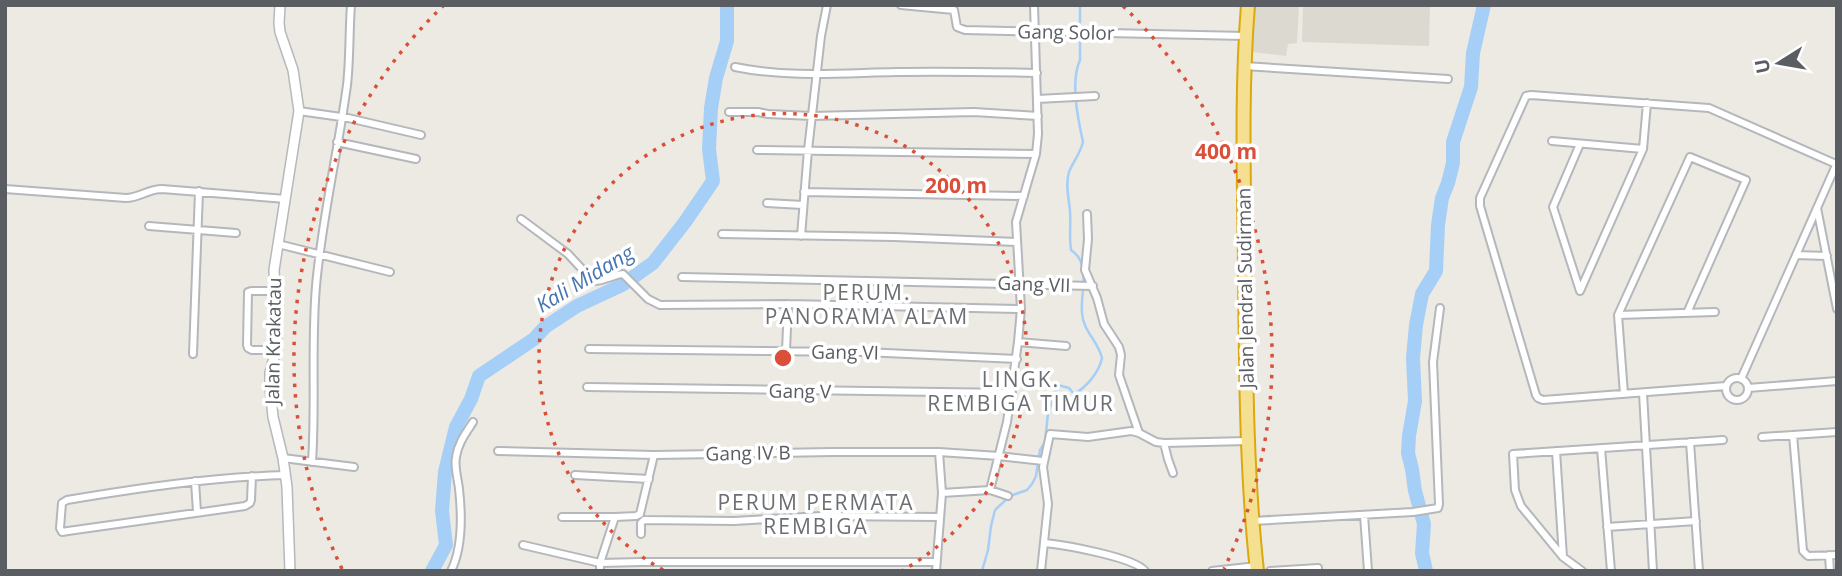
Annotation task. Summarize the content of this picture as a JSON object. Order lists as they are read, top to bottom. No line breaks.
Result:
{"streets":{"highway":["Jalan Jendral Sudirman"],"street":["Gang Solor","Gang VII","Jalan Krakatau","Gang VI","Gang V","Gang IV B"]},"crossings":[["Gang Solor","Jalan Jendral Sudirman"]],"districts":["PERUM. PANORAMA ALAM","LINGK. REMBIGA TIMUR","PERUM PERMATA REMBIGA"],"water":["Kali Midang"],"north":"left","rings":["400 m","200 m"]}
